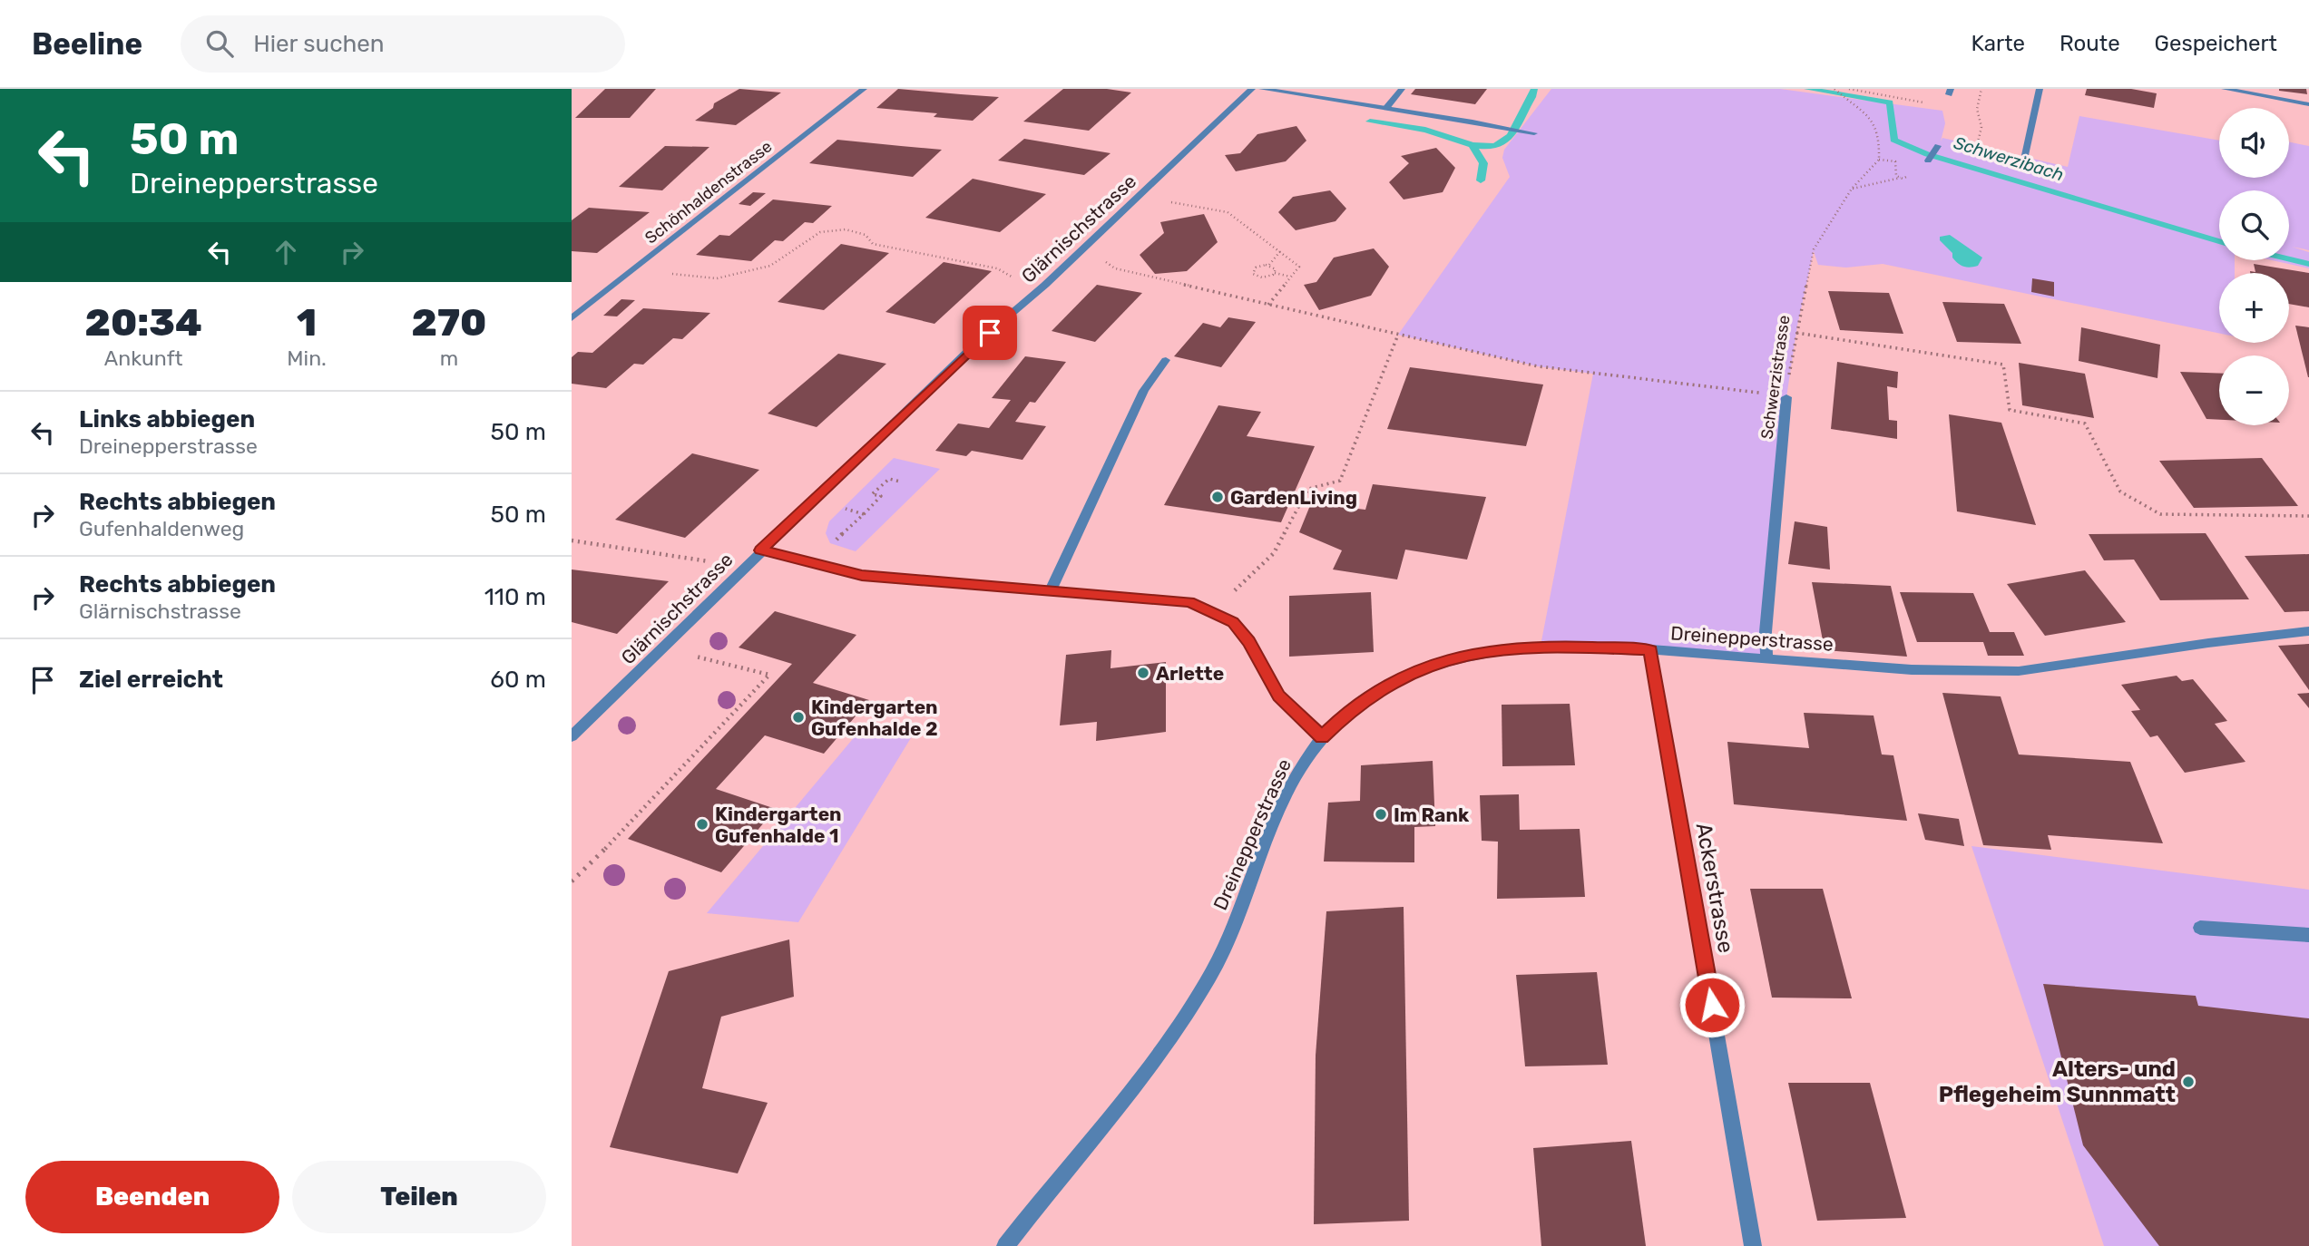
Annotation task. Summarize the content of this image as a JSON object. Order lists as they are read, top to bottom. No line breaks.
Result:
{"streets":{"street":["Schönhaldenstrasse","Glärnischstrasse","Schwerzistrasse","Dreinepperstrasse","Ackerstrasse"]},"crossings":[["Schwerzistrasse","Dreinepperstrasse"],["Dreinepperstrasse","Ackerstrasse"]],"water":["Schwerzibach"],"places":["GardenLiving","Arlette","Kindergarten Gufenhalde 2","Im Rank","Kindergarten Gufenhalde 1","Alters- und Pflegeheim Sunnmatt"],"page":{"header":"Beeline","search":"Hier suchen","nav":["Karte","Route","Gespeichert"],"turn":["50 m","Dreinepperstrasse"],"map_buttons":["+","−"],"eta":["20:34","Ankunft","1","Min.","270","m"],"list":[{"name":"Links abbiegen","note":"Dreinepperstrasse","value":"50 m"},{"name":"Rechts abbiegen","note":"Gufenhaldenweg","value":"50 m"},{"name":"Rechts abbiegen","note":"Glärnischstrasse","value":"110 m"},{"name":"Ziel erreicht","value":"60 m"}],"buttons":["Beenden","Teilen"]}}
